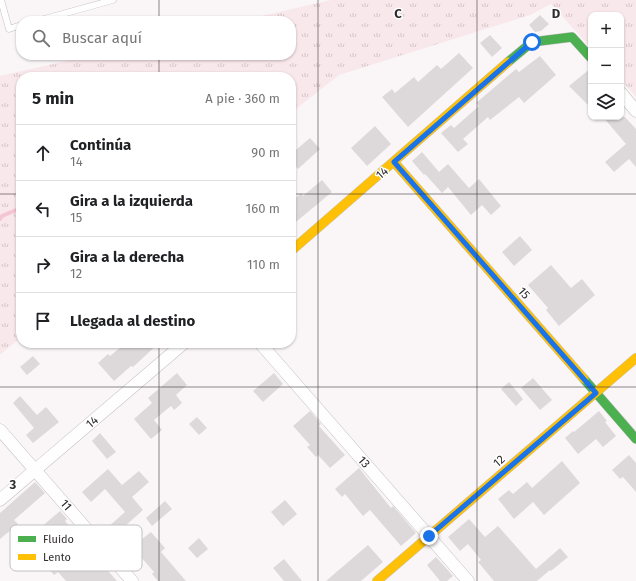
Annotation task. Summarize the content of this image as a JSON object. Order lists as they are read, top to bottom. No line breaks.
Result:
{"streets":{"street":["14","15","12","13","11"]},"crossings":[["14","15"],["14","11"],["15","12"],["12","13"]],"legend":["Fluido","Lento"],"page":{"map_buttons":["+","−"],"search":"Buscar aquí","heading":["5 min","A pie · 360 m"],"list":[["Continúa","14","90 m"],["Gira a la izquierda","15","160 m"],["Gira a la derecha","12","110 m"],"Llegada al destino"]},"grid":{"columns":["C","D"],"rows":["3"]}}
